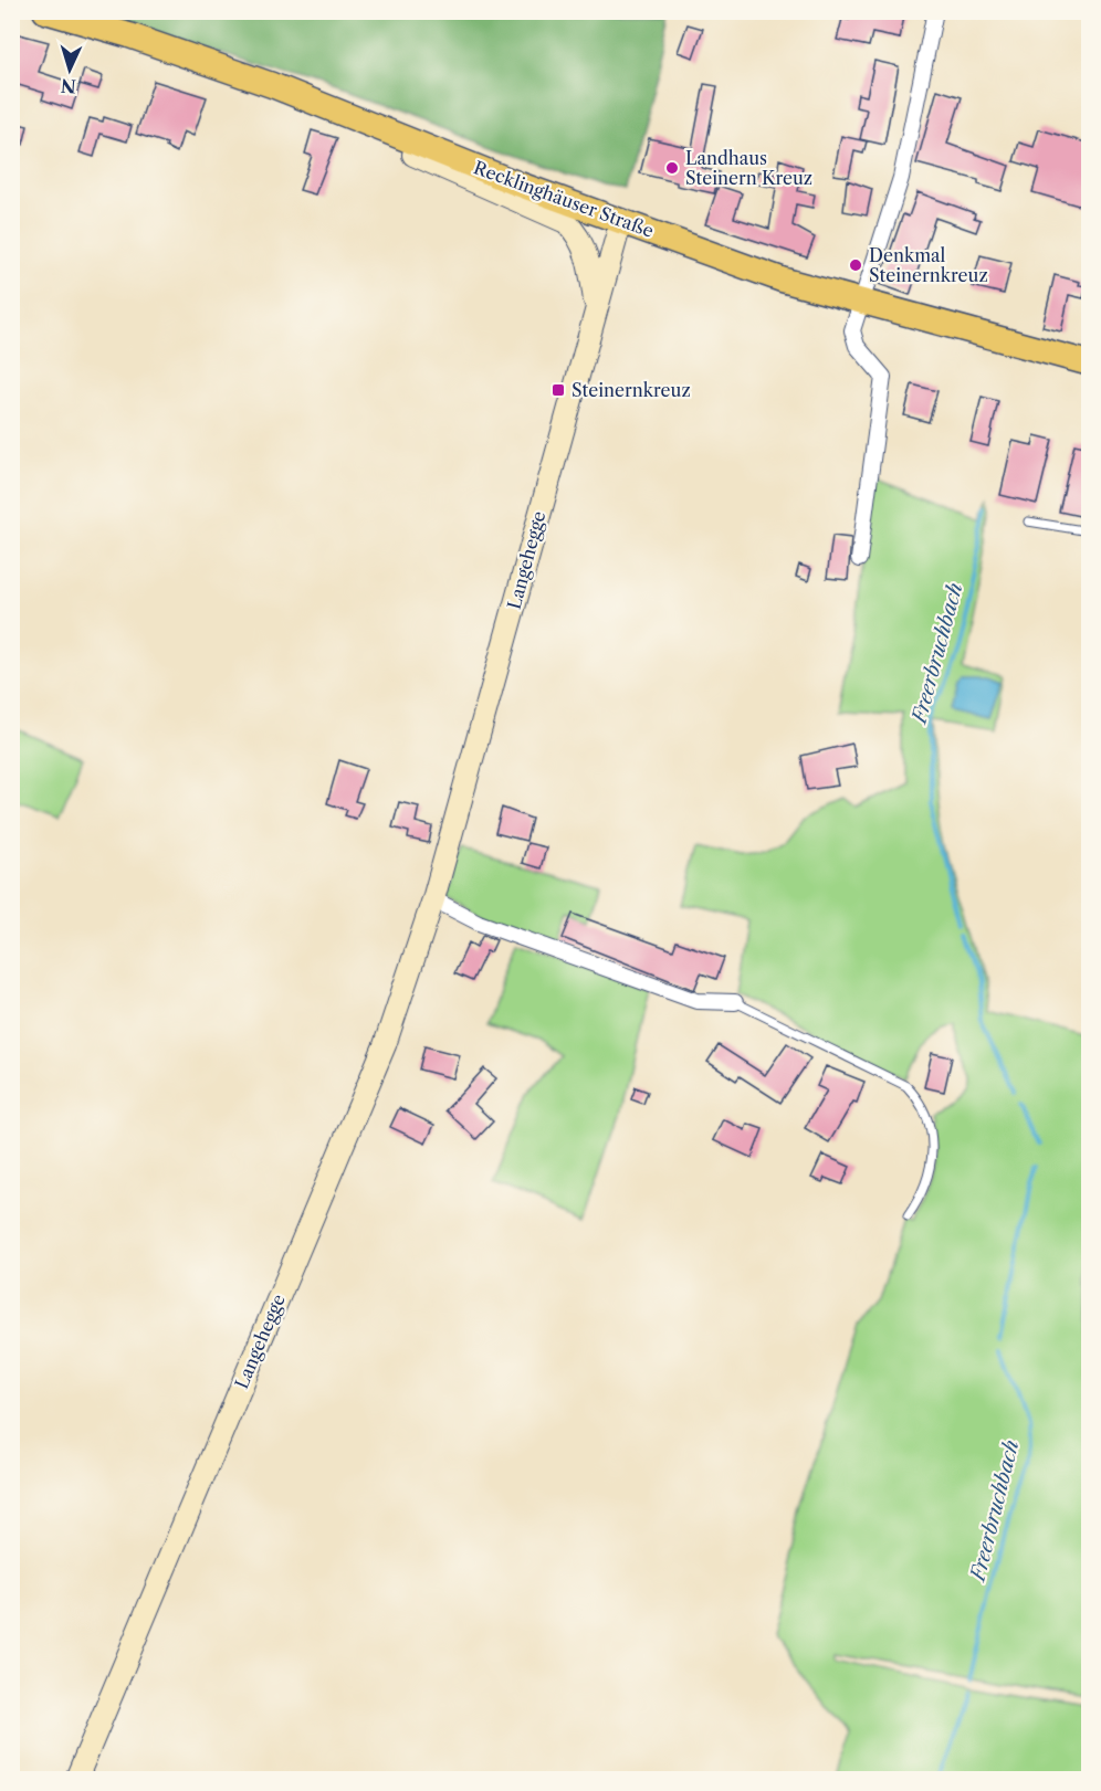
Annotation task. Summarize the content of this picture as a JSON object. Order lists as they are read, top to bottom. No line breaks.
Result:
{"streets":{"main road":["Recklinghäuser Straße"],"street":["Langehegge"]},"crossings":[["Recklinghäuser Straße","Langehegge"]],"water":["Freerbruchbach"],"places":{"other":["Landhaus Steinern Kreuz","Denkmal Steinernkreuz"],"transit":["Steinernkreuz"]},"north":"bottom"}
